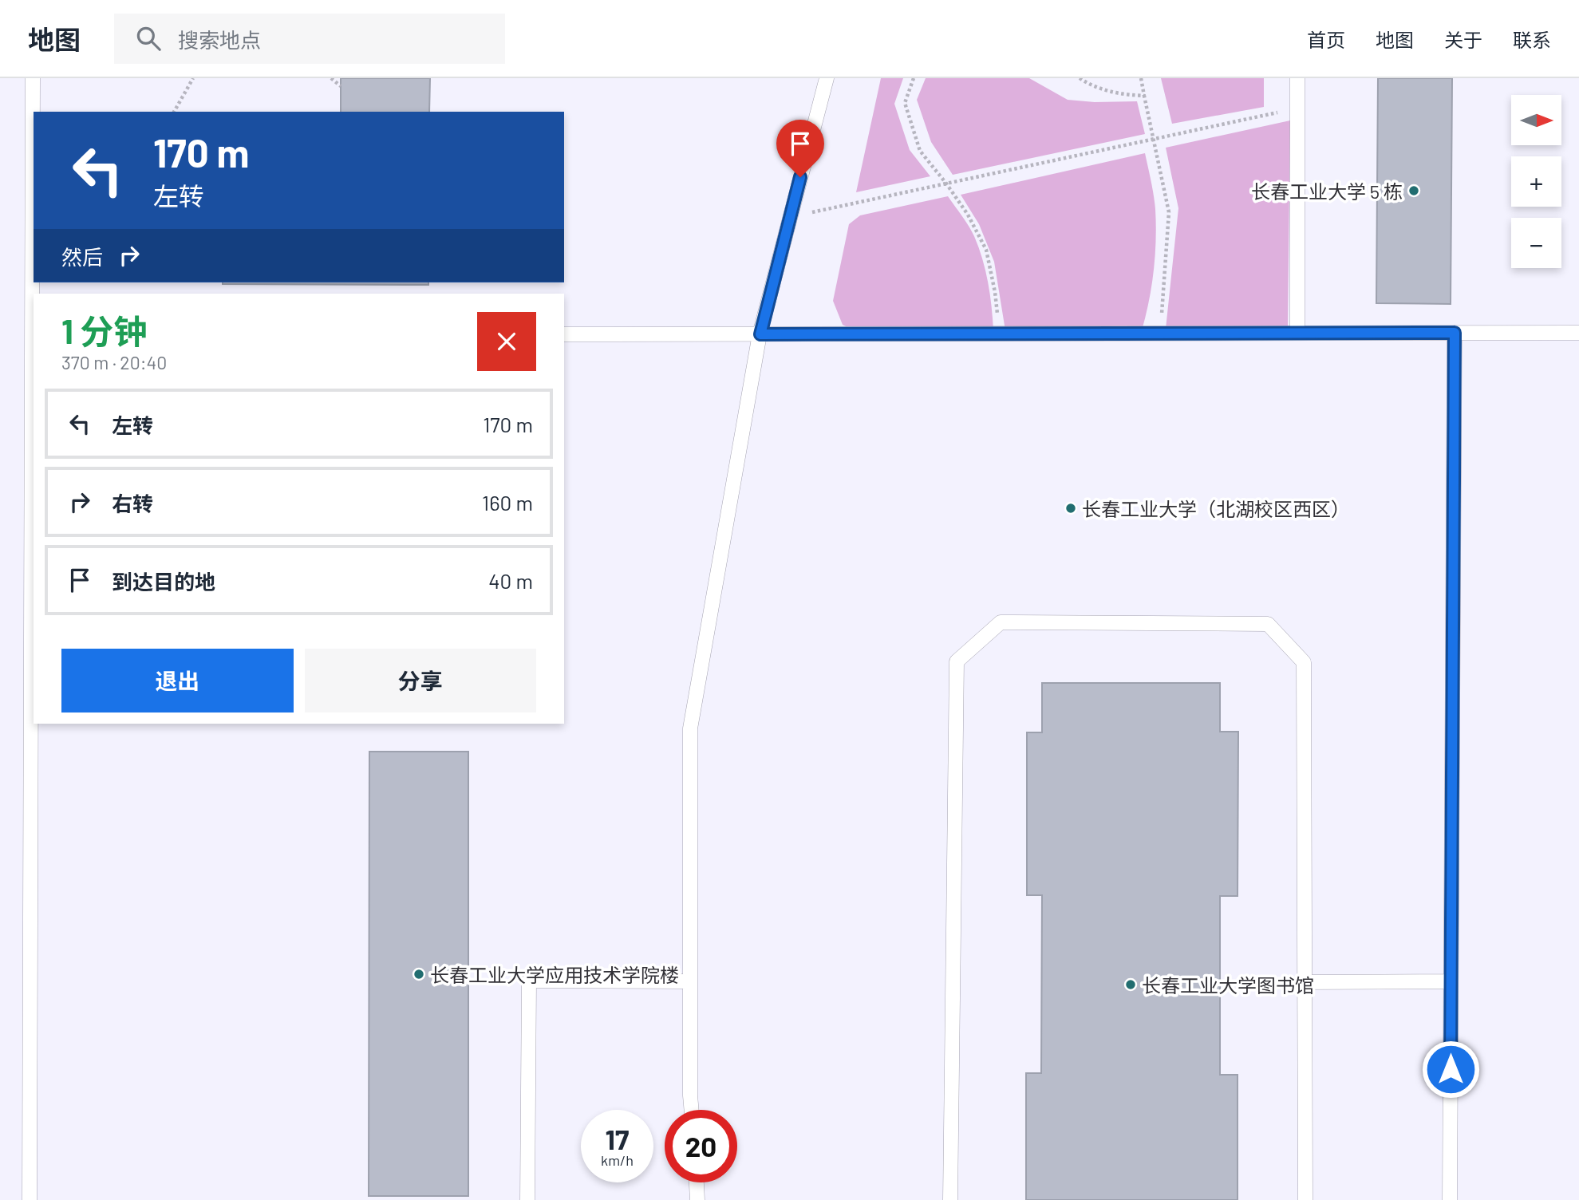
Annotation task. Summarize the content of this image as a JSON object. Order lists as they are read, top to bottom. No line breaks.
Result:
{"places":["长春工业大学 5 栋","长春工业大学（北湖校区西区）","长春工业大学应用技术学院楼","长春工业大学图书馆"],"north":"right","page":{"header":"地图","search":"搜索地点","nav":["首页","地图","关于","联系"],"map_buttons":["+","−"],"turn":["170 m","左转"],"then":"然后","heading":["1 分钟","370 m · 20:40"],"list":[{"name":"左转","value":"170 m"},{"name":"右转","value":"160 m"},{"name":"到达目的地","value":"40 m"}],"buttons":["退出","分享"],"speed":"17 km/h","limit":"20"}}
